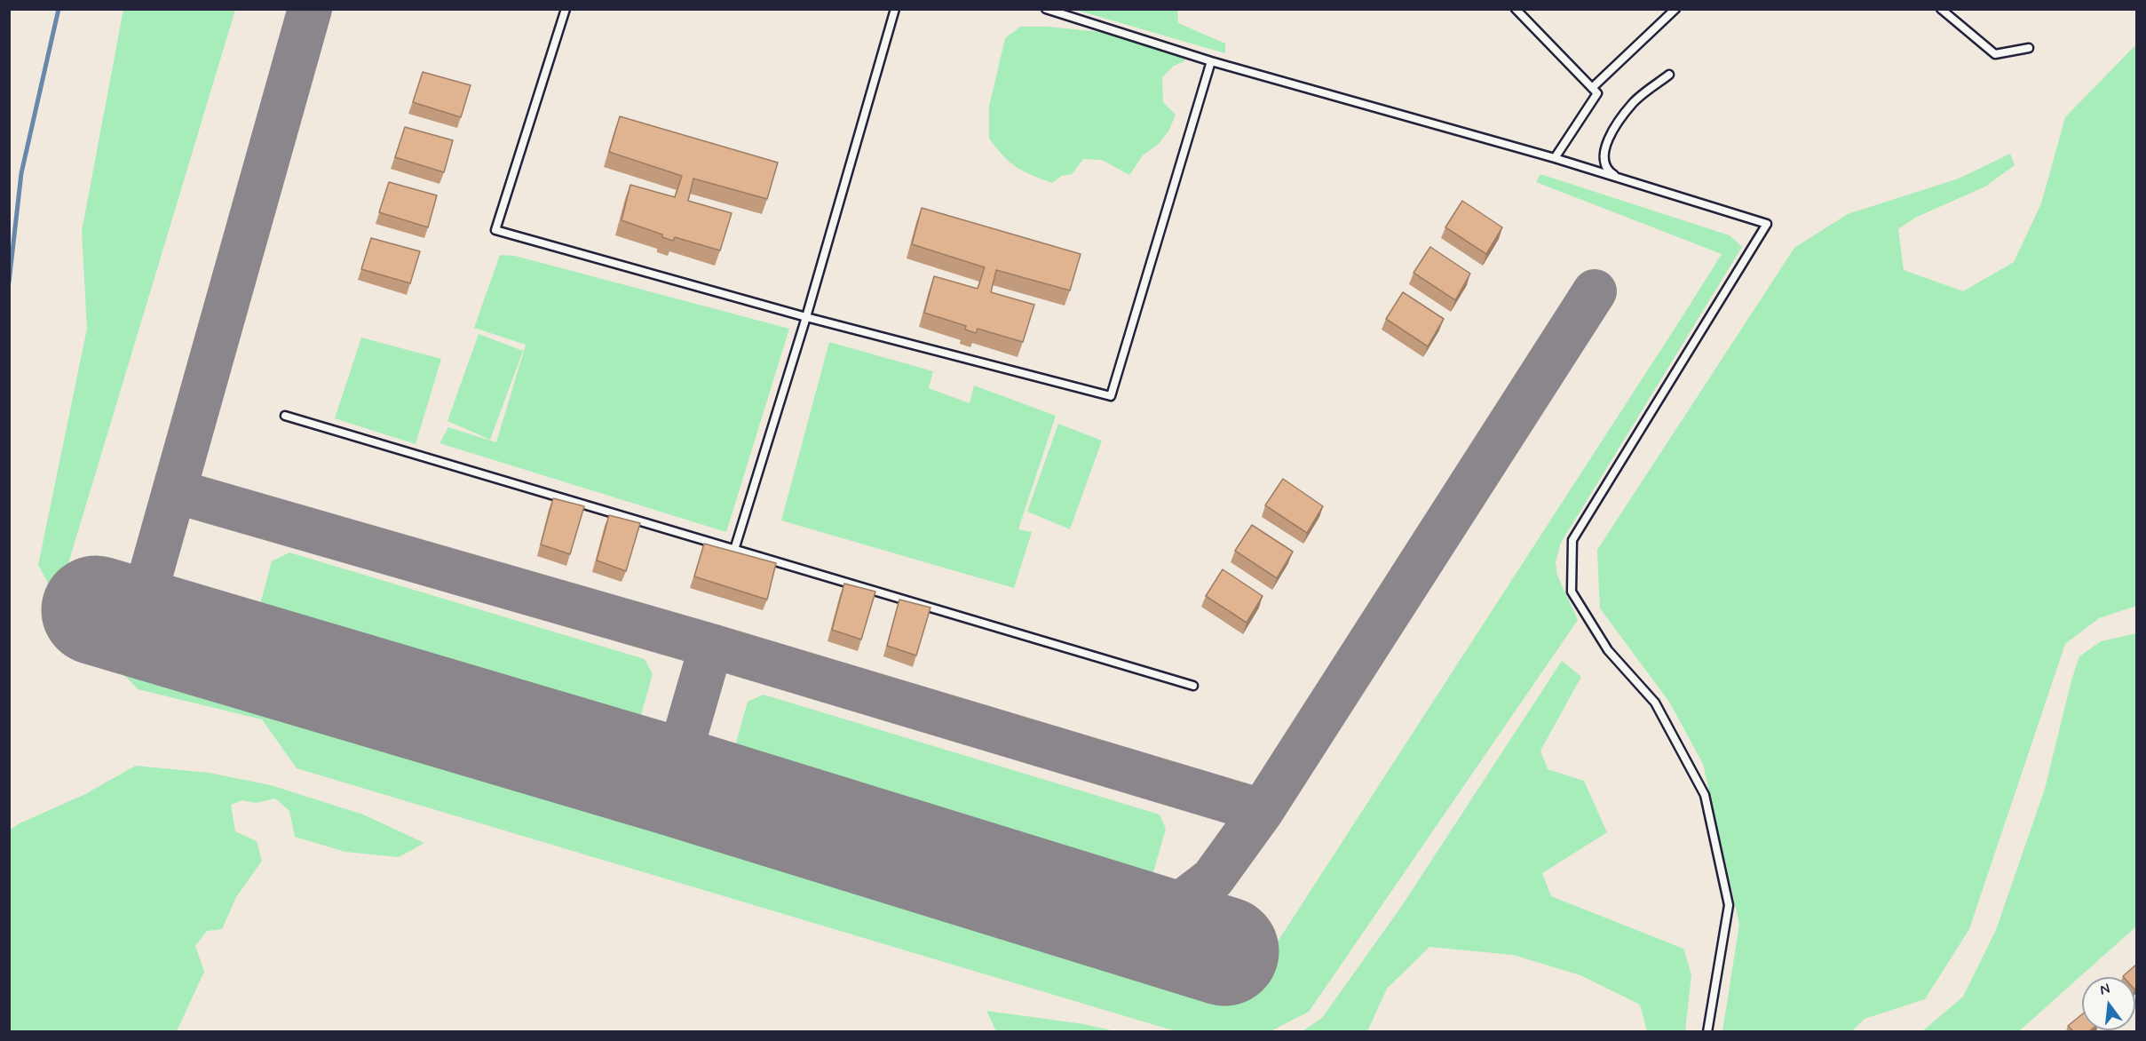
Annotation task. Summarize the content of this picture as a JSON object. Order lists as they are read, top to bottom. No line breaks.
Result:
{"north":"top"}
